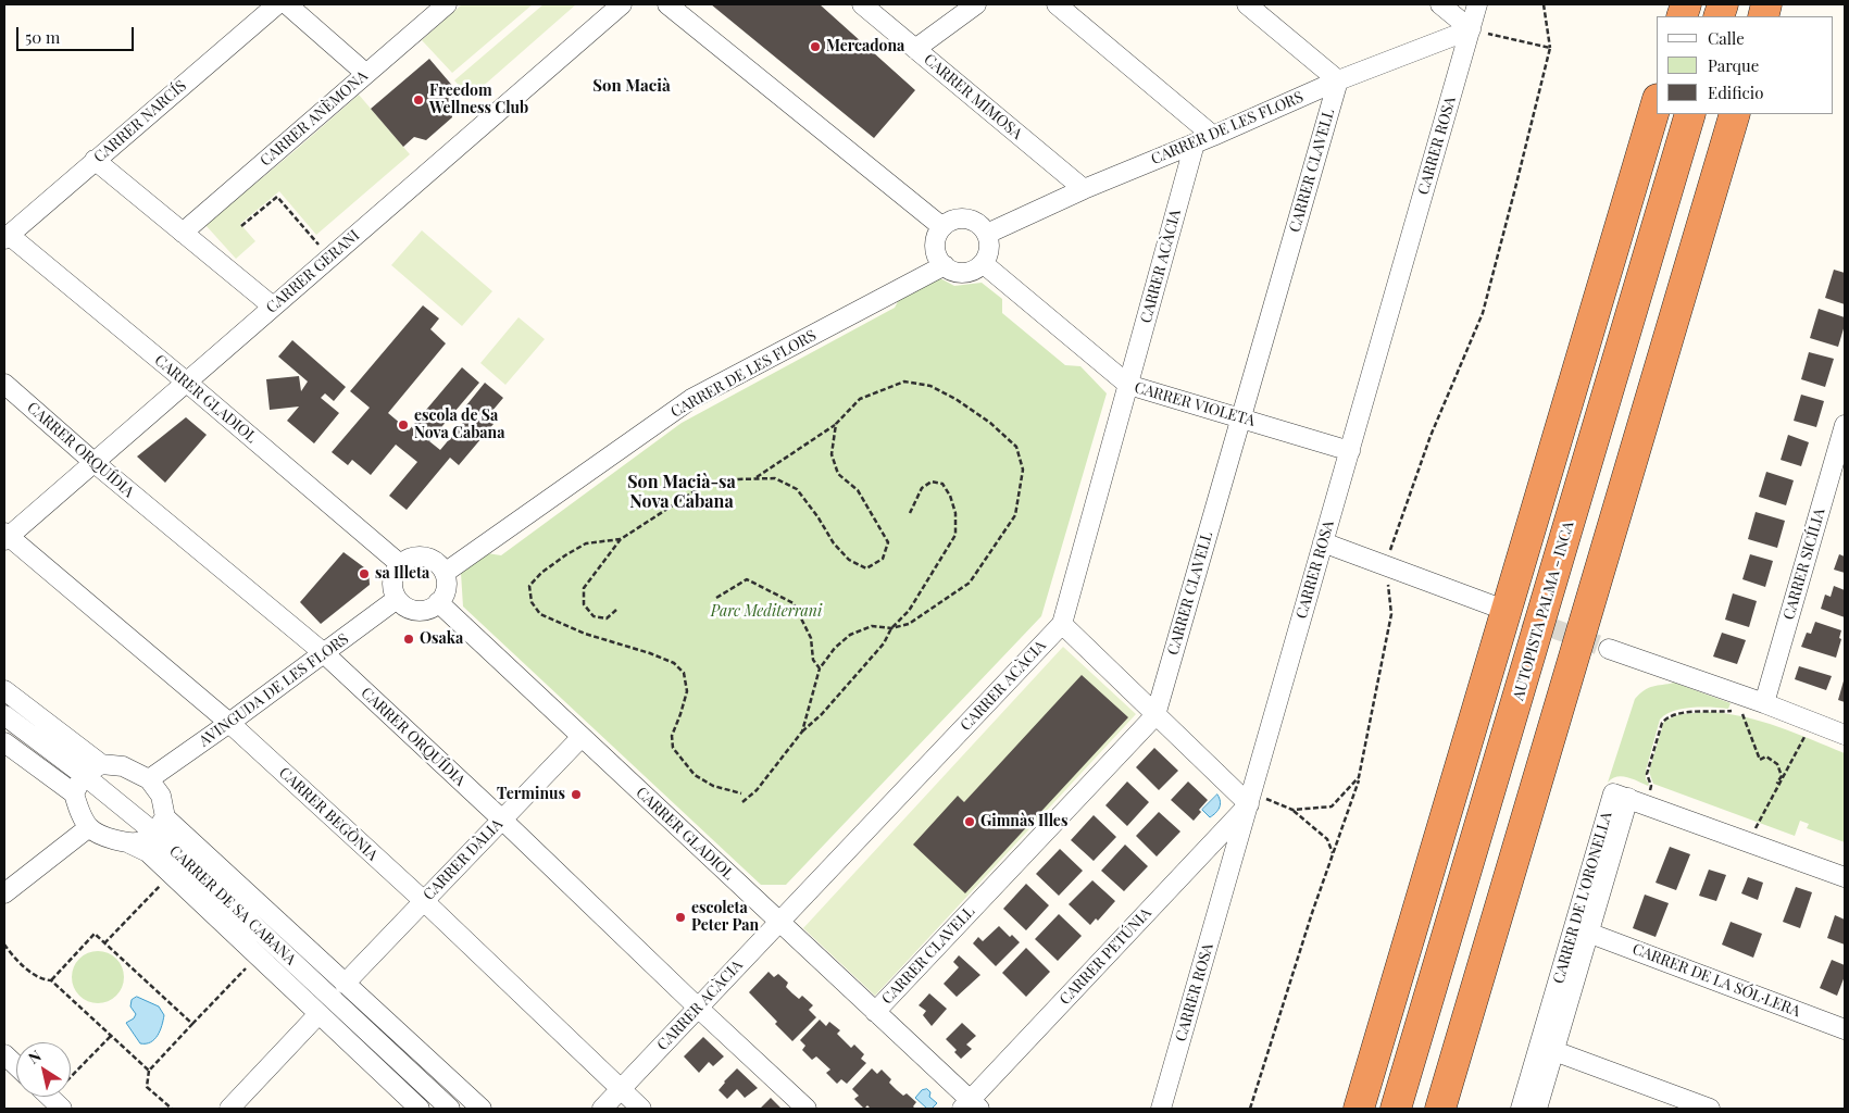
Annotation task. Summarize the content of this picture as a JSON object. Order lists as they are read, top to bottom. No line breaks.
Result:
{"streets":{"highway":["AUTOPISTA PALMA - INCA"],"street":["CARRER MIMOSA","CARRER ANÈMONA","CARRER NARCÍS","CARRER DE LES FLORS","CARRER ROSA","CARRER CLAVELL","CARRER ACÀCIA","CARRER GERANI","CARRER GLADIOL","CARRER VIOLETA","CARRER ORQUÍDIA","CARRER SICÍLIA","AVINGUDA DE LES FLORS","CARRER BEGÒNIA","CARRER DÀLIA","CARRER DE L'ORONELLA","CARRER DE SA CABANA","CARRER PETÚNIA","CARRER DE LA SÓL·LERA"]},"crossings":[["CARRER MIMOSA","CARRER DE LES FLORS"],["CARRER NARCÍS","CARRER GLADIOL"],["CARRER DE LES FLORS","CARRER ROSA"],["CARRER DE LES FLORS","CARRER CLAVELL"],["CARRER DE LES FLORS","CARRER ACÀCIA"],["CARRER DE LES FLORS","CARRER GLADIOL"],["CARRER DE LES FLORS","CARRER VIOLETA"],["CARRER DE LES FLORS","AVINGUDA DE LES FLORS"],["CARRER ROSA","CARRER VIOLETA"],["CARRER ROSA","CARRER PETÚNIA"],["CARRER CLAVELL","CARRER GLADIOL"],["CARRER CLAVELL","CARRER VIOLETA"],["CARRER ACÀCIA","CARRER GLADIOL"],["CARRER ACÀCIA","CARRER VIOLETA"],["CARRER ACÀCIA","CARRER ORQUÍDIA"],["CARRER ACÀCIA","CARRER BEGÒNIA"],["CARRER GERANI","CARRER GLADIOL"],["CARRER GERANI","CARRER ORQUÍDIA"],["CARRER GERANI","CARRER BEGÒNIA"],["CARRER GLADIOL","AVINGUDA DE LES FLORS"],["CARRER GLADIOL","CARRER DÀLIA"],["CARRER GLADIOL","CARRER PETÚNIA"],["CARRER ORQUÍDIA","AVINGUDA DE LES FLORS"],["CARRER ORQUÍDIA","CARRER DÀLIA"],["AVINGUDA DE LES FLORS","CARRER BEGÒNIA"],["CARRER BEGÒNIA","CARRER DÀLIA"],["CARRER DE L'ORONELLA","CARRER DE LA SÓL·LERA"]],"districts":["Son Macià","Son Macià-sa Nova Cabana"],"parks":["Parc Mediterrani"],"places":["Mercadona","Freedom Wellness Club","escola de Sa Nova Cabana","sa Illeta","Osaka","Terminus","Gimnàs Illes","escoleta Peter Pan"],"legend":["Calle","Parque","Edificio"],"scale_bar":"50 m","north":"top left"}
